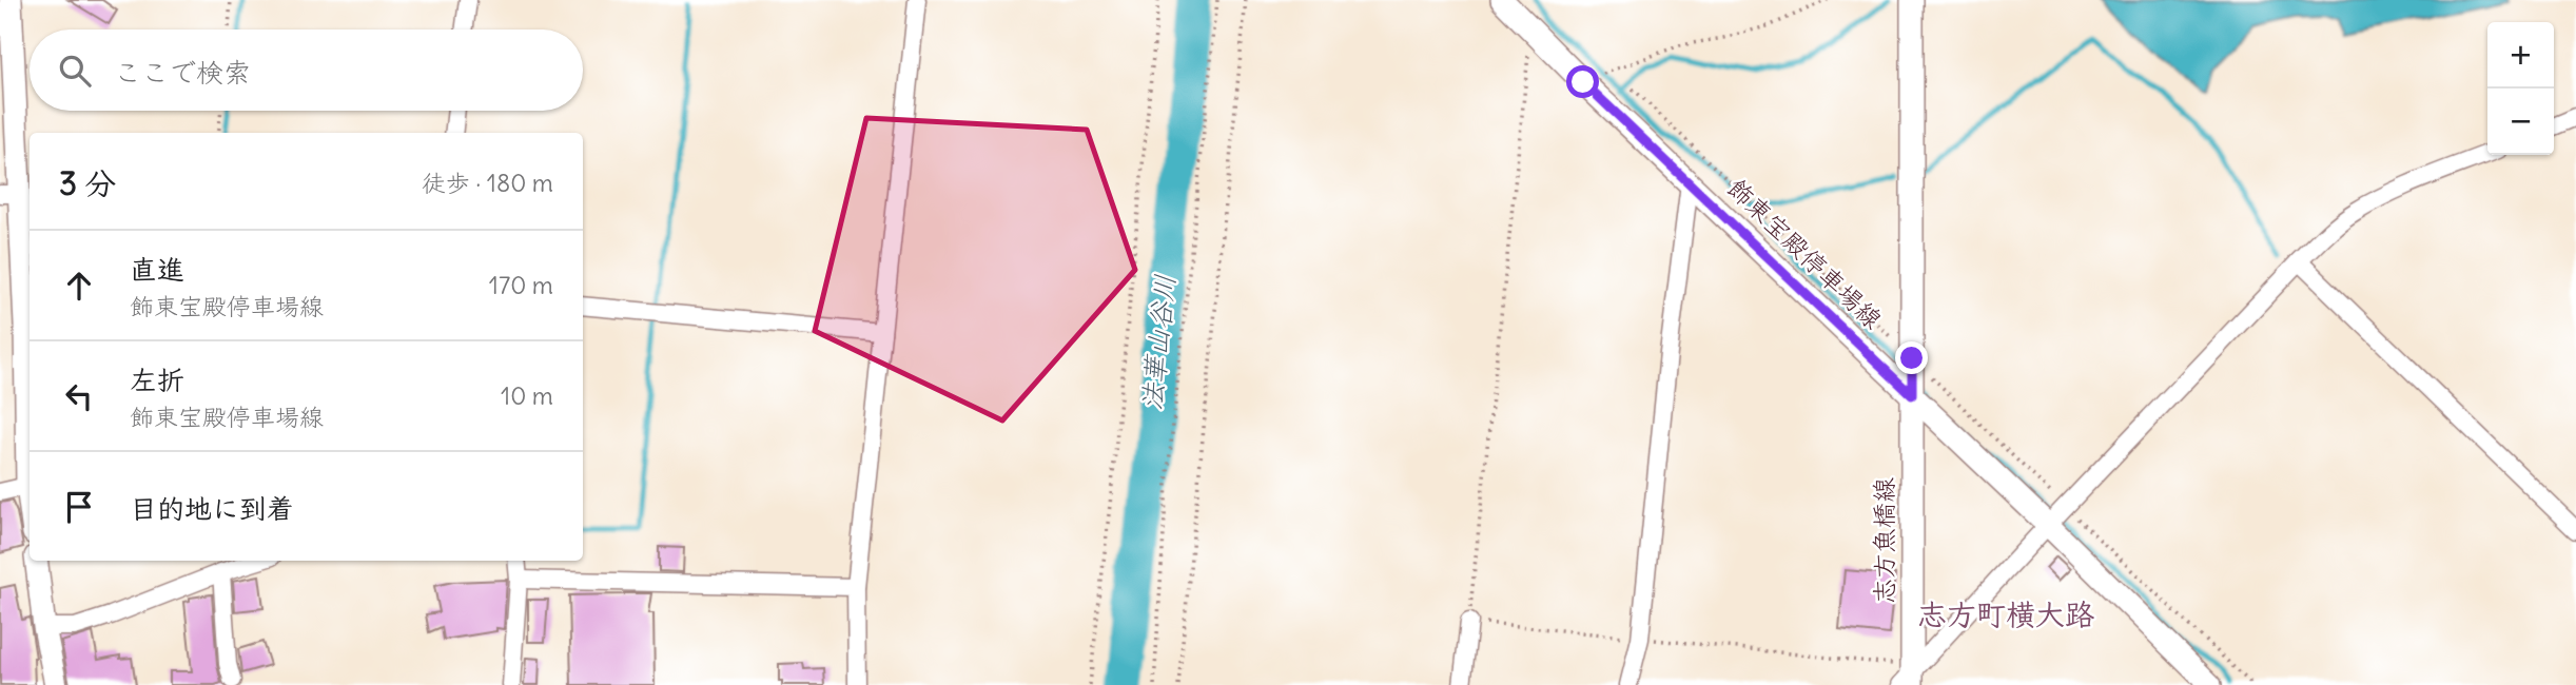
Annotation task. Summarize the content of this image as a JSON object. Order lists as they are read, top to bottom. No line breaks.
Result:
{"streets":{"main road":["飾東宝殿停車場線","志方魚橋線"]},"crossings":[["飾東宝殿停車場線","志方魚橋線"]],"districts":["志方町横大路"],"water":["法華山谷川"],"page":{"map_buttons":["+","−"],"search":"ここで検索","heading":["3 分","徒歩 · 180 m"],"list":[["直進","飾東宝殿停車場線","170 m"],["左折","飾東宝殿停車場線","10 m"],"目的地に到着"]}}
